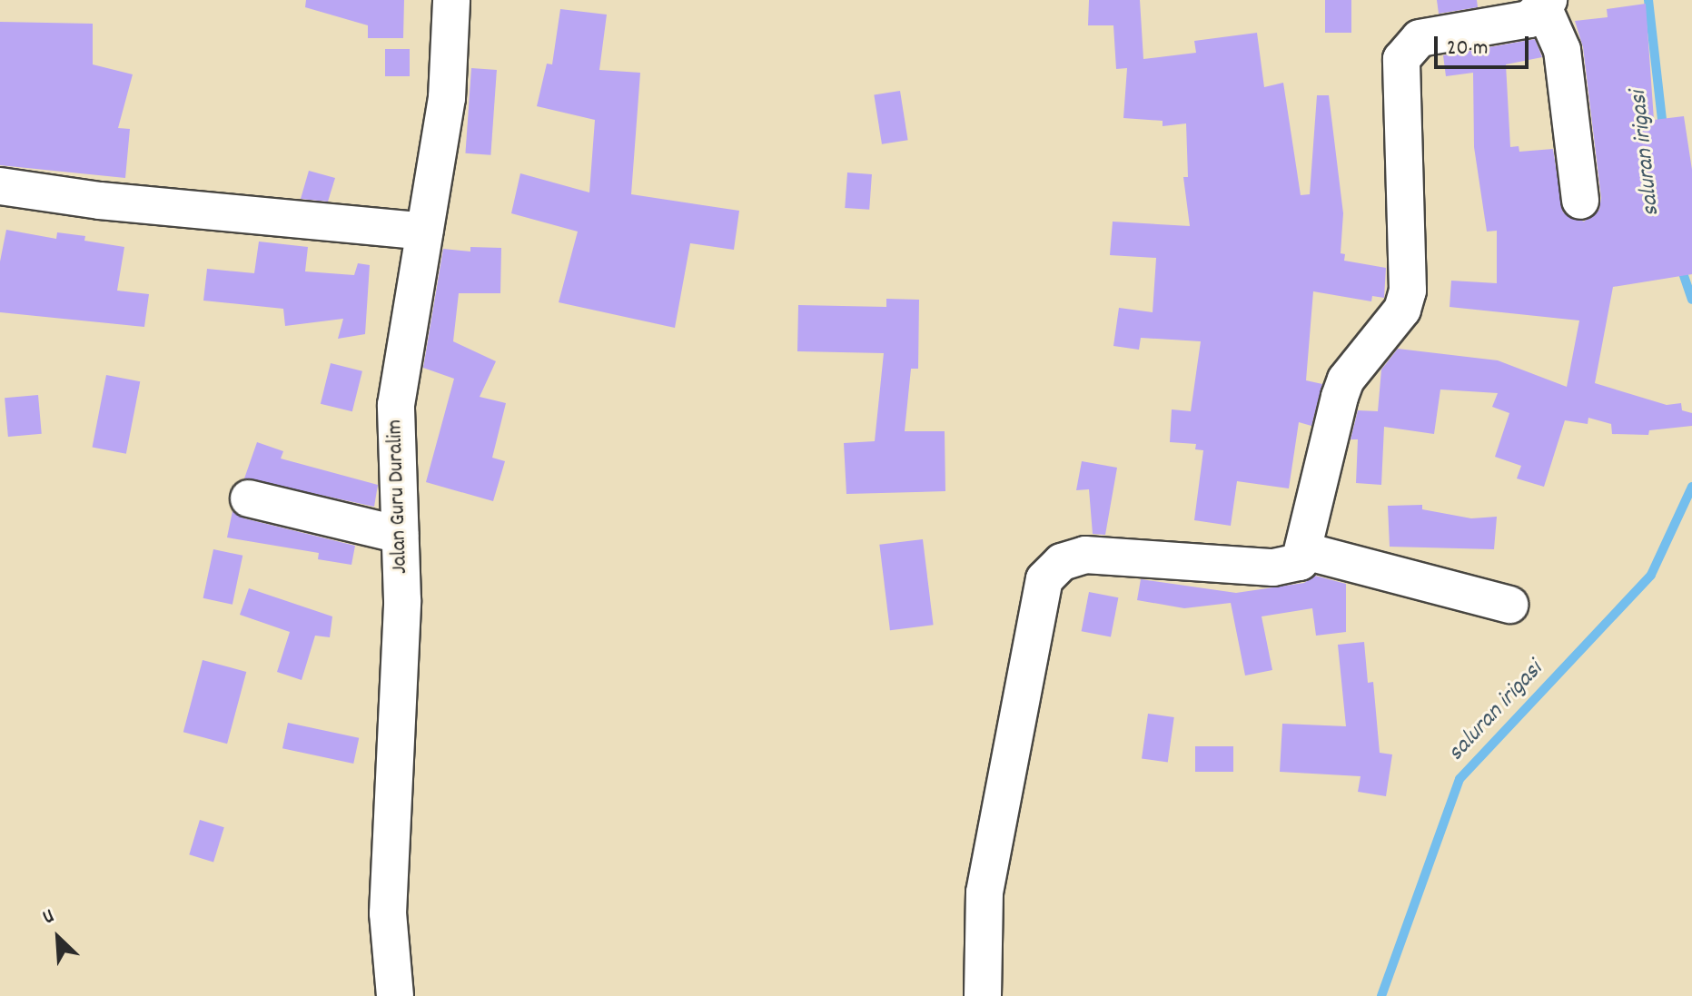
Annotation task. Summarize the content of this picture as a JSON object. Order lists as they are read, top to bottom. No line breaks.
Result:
{"streets":{"street":["Jalan Guru Duralim"]},"water":["saluran irigasi"],"scale_bar":"20 m","north":"top left"}
